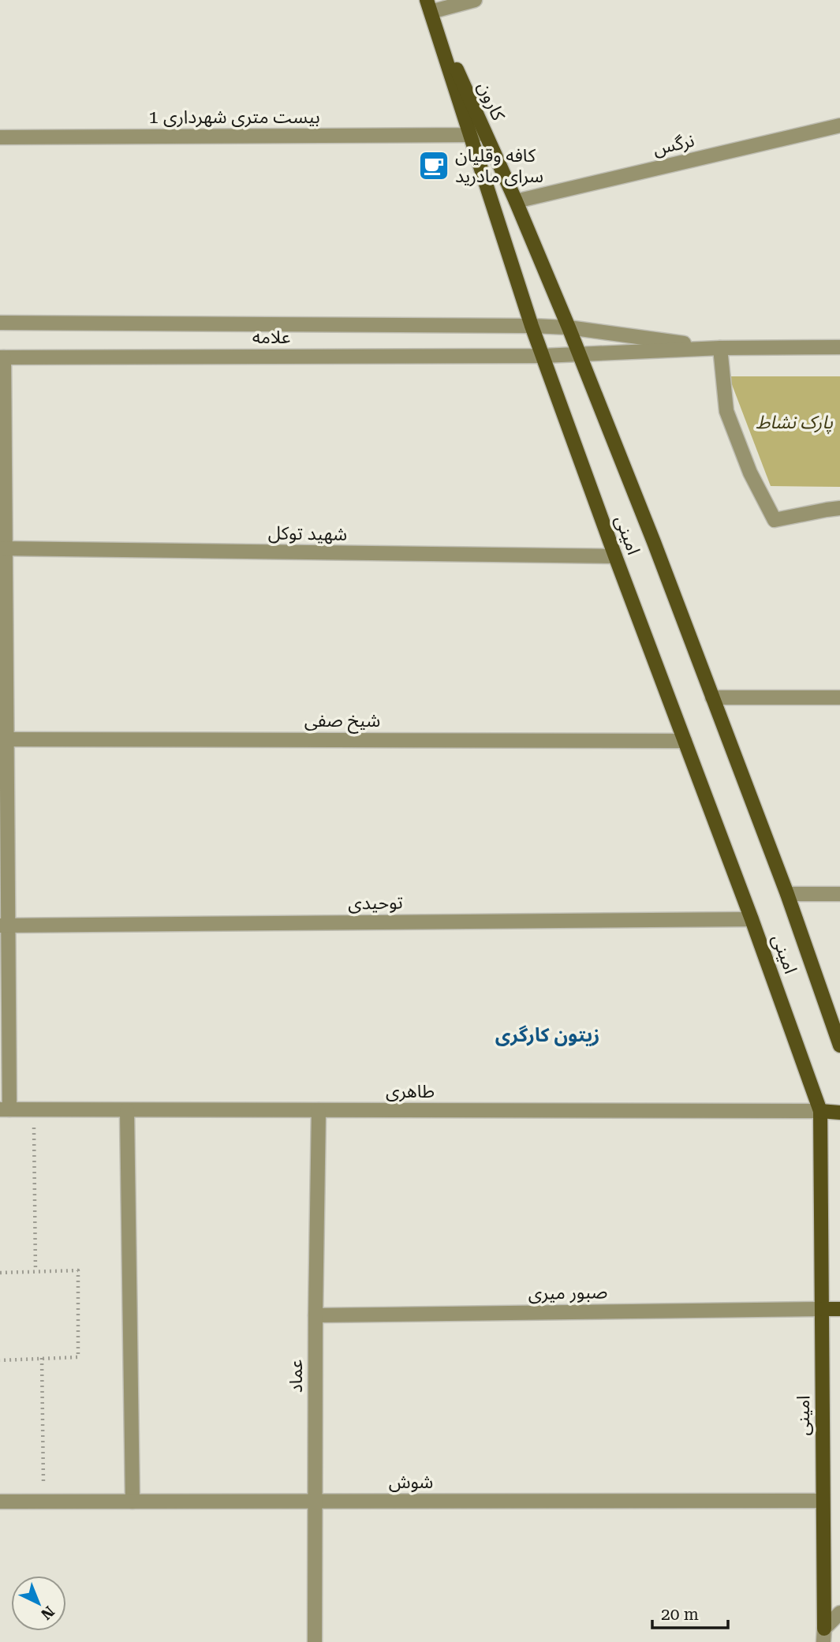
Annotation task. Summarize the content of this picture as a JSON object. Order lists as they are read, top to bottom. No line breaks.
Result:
{"streets":{"main road":["کارون","امینی"],"street":["بیست متری شهرداری 1","نرگس","علامه","شهید توکل","شیخ صفی","توحیدی","طاهری","صبور میری","عماد","شوش"]},"crossings":[["کارون","بیست متری شهرداری 1"],["کارون","نرگس"],["کارون","علامه"],["کارون","امینی"],["علامه","امینی"],["شهید توکل","امینی"],["امینی","شیخ صفی"],["امینی","توحیدی"],["امینی","طاهری"],["امینی","صبور میری"],["امینی","شوش"],["طاهری","عماد"],["صبور میری","عماد"],["عماد","شوش"]],"districts":["زیتون کارگری"],"parks":["پارک نشاط"],"places":{"cafe":["کافه وقلیان سرای مادرید"]},"scale_bar":"20 m","north":"bottom right"}
